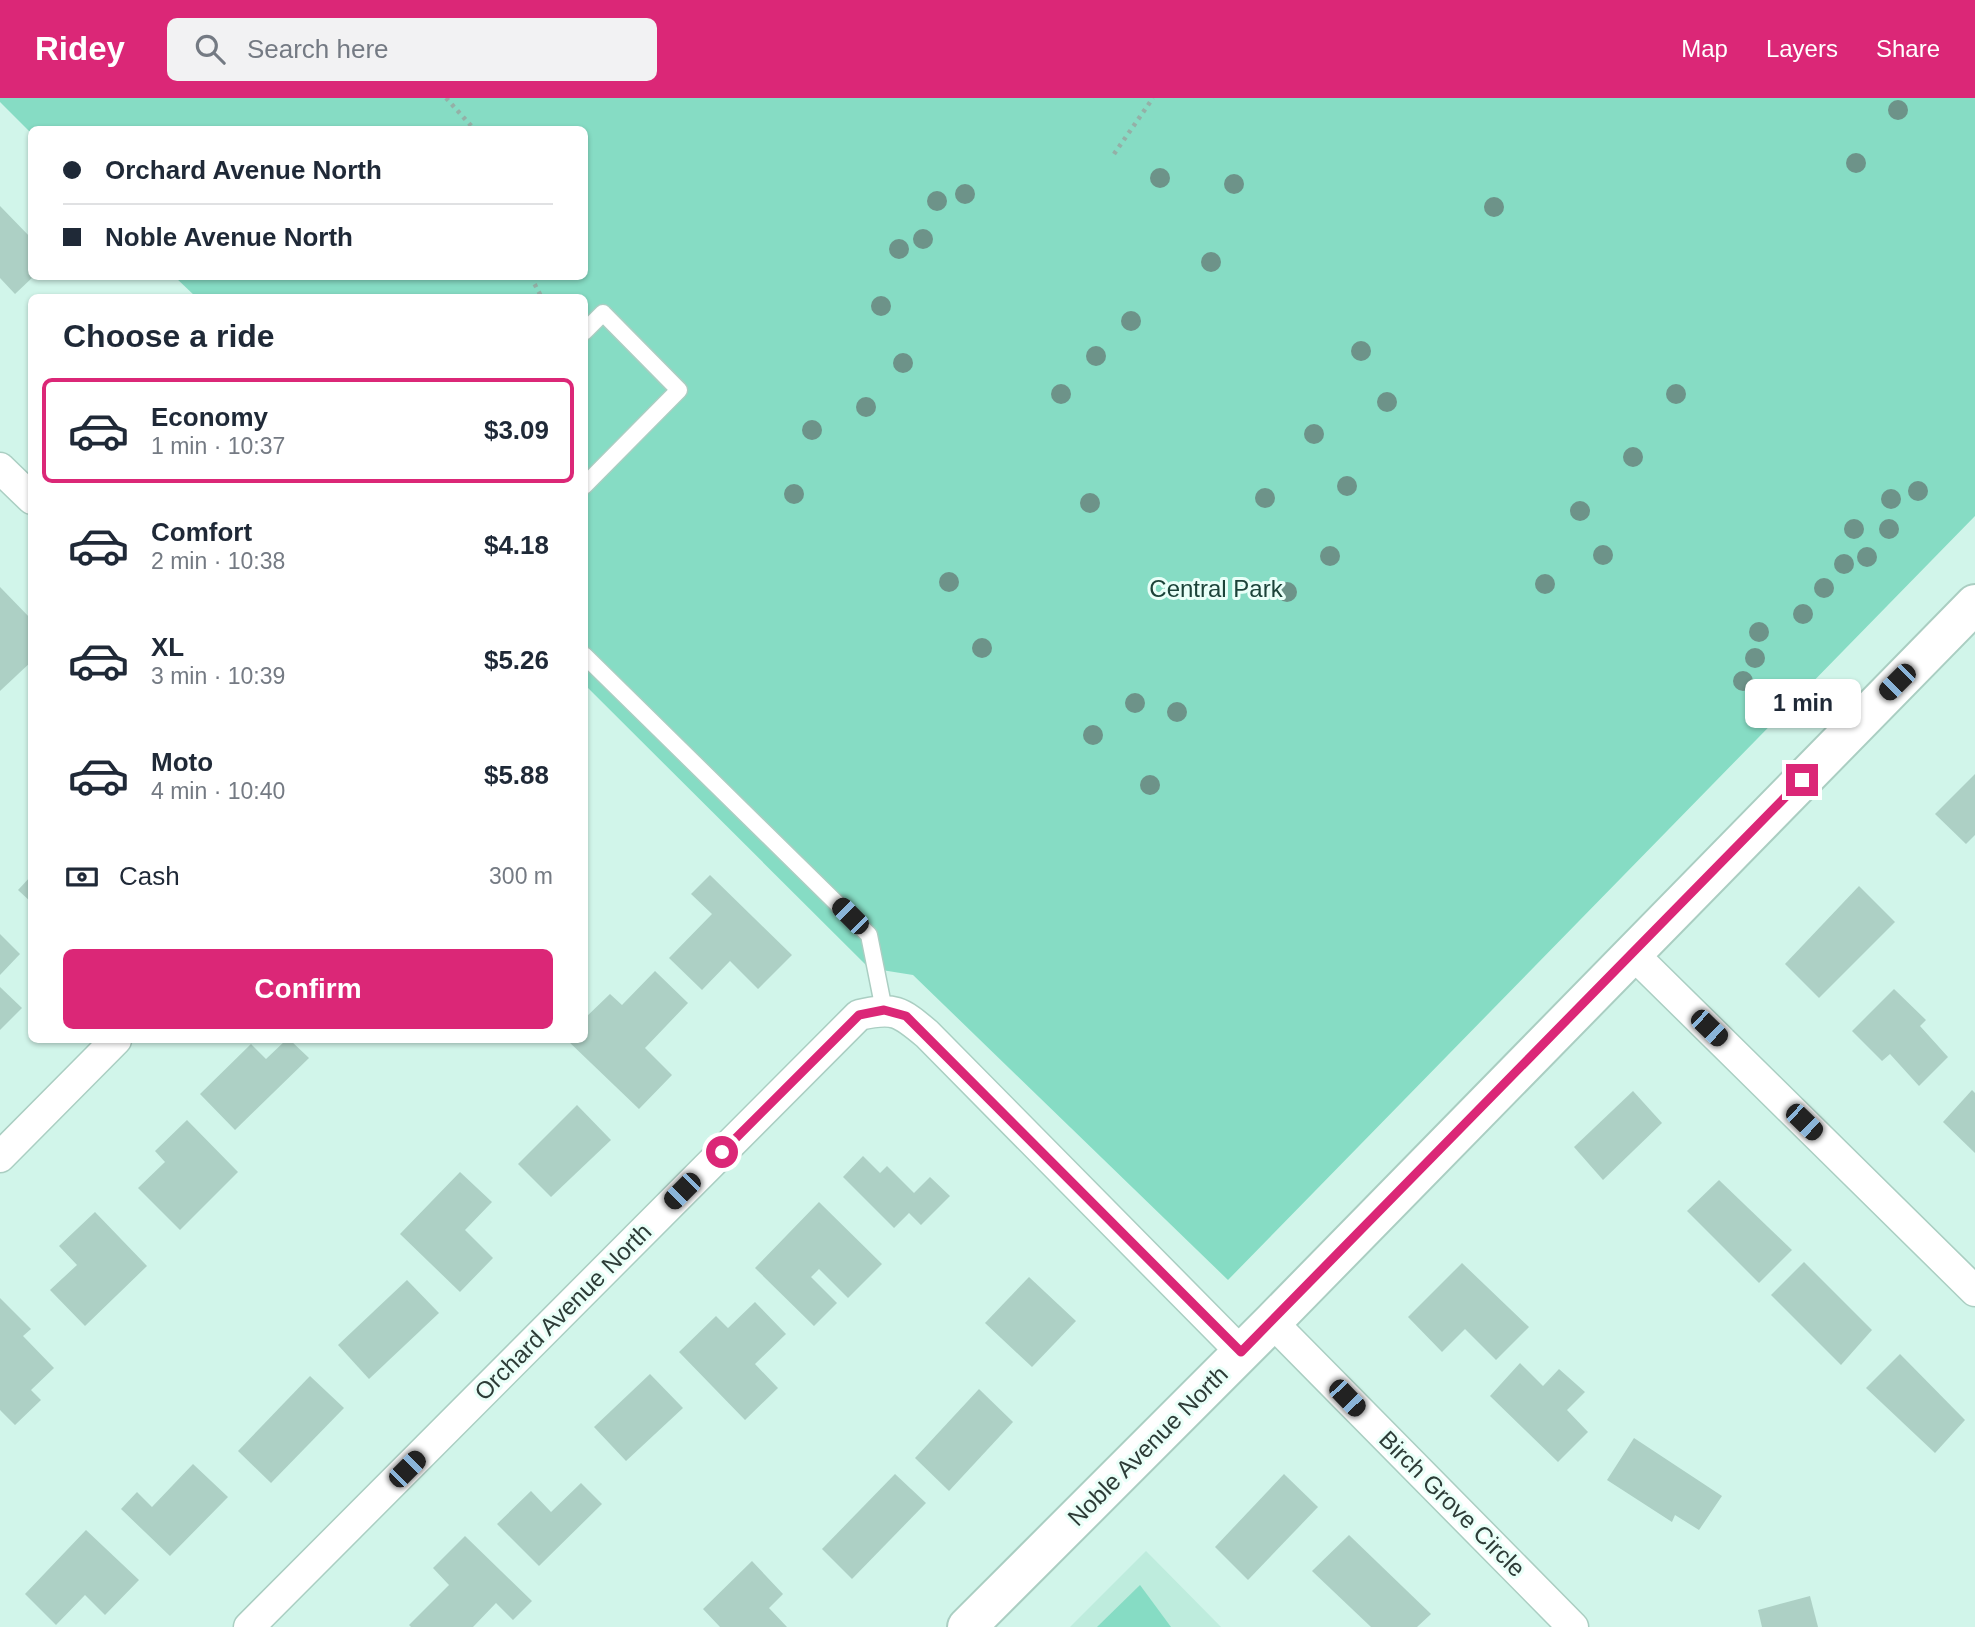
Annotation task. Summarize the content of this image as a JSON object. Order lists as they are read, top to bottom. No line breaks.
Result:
{"streets":{"street":["Orchard Avenue North","Noble Avenue North","Birch Grove Circle"]},"crossings":[["Noble Avenue North","Birch Grove Circle"]],"parks":["Central Park"],"page":{"header":"Ridey","search":"Search here","nav":["Map","Layers","Share"],"banner":["Orchard Avenue North","Noble Avenue North"],"heading":"Choose a ride","list":[{"name":"Economy","note":"1 min · 10:37","value":"$3.09"},{"name":"Comfort","note":"2 min · 10:38","value":"$4.18"},{"name":"XL","note":"3 min · 10:39","value":"$5.26"},{"name":"Moto","note":"4 min · 10:40","value":"$5.88"}],"bubble":"1 min","pay":["Cash","300 m"],"buttons":"Confirm"}}
